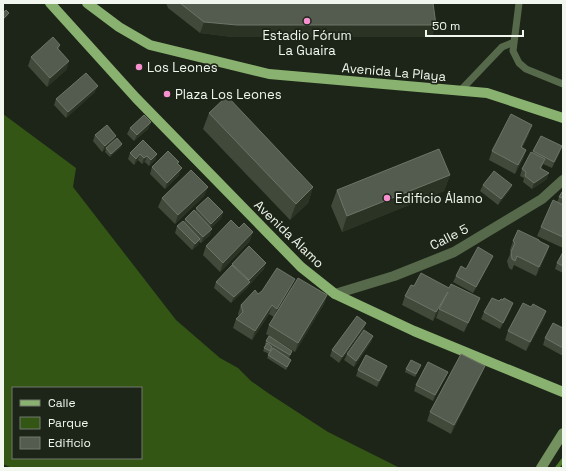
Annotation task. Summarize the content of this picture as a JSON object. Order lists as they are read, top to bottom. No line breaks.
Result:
{"streets":{"main road":["Avenida La Playa","Avenida Álamo"],"street":["Calle 5"]},"crossings":[["Avenida Álamo","Calle 5"]],"places":["Estadio Fórum La Guaira","Los Leones","Plaza Los Leones","Edificio Álamo"],"legend":["Calle","Parque","Edificio"],"scale_bar":"50 m"}
